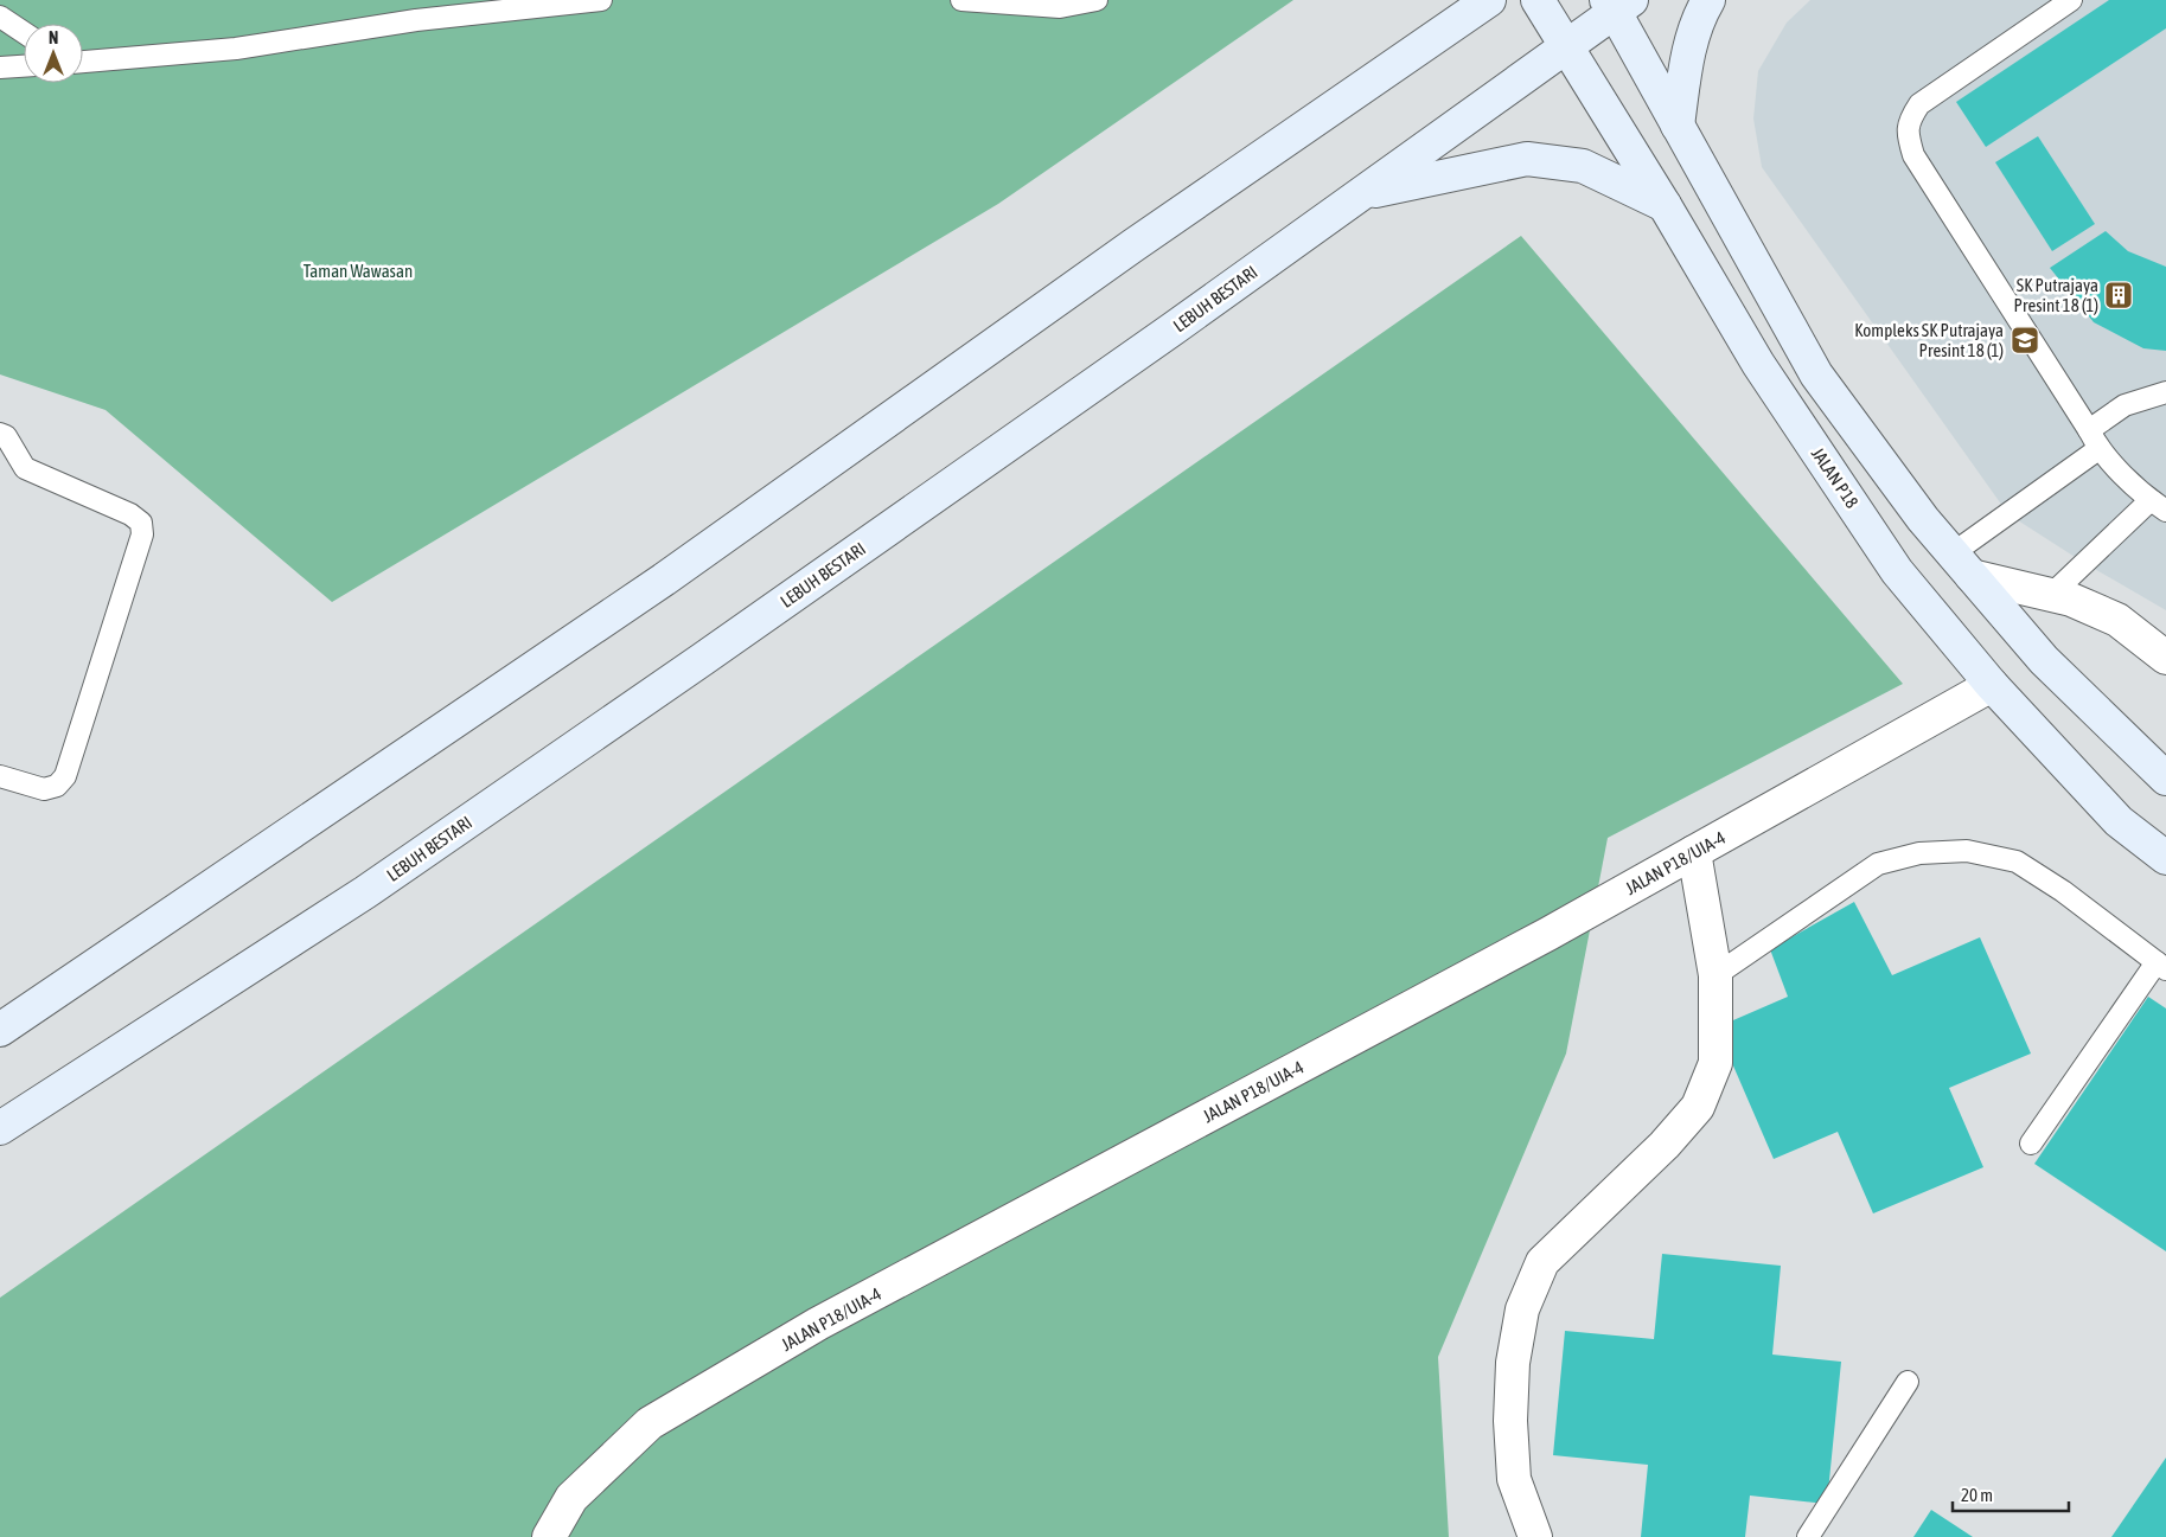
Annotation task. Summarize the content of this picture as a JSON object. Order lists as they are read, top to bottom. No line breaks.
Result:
{"streets":{"main road":["LEBUH BESTARI","JALAN P18"],"street":["JALAN P18/UIA-4"]},"crossings":[["LEBUH BESTARI","JALAN P18"],["JALAN P18","JALAN P18/UIA-4"]],"parks":["Taman Wawasan"],"places":{"building":["SK Putrajaya Presint 18 (1)"],"school or university":["Kompleks SK Putrajaya Presint 18 (1)"]},"scale_bar":"20 m","north":"top"}
